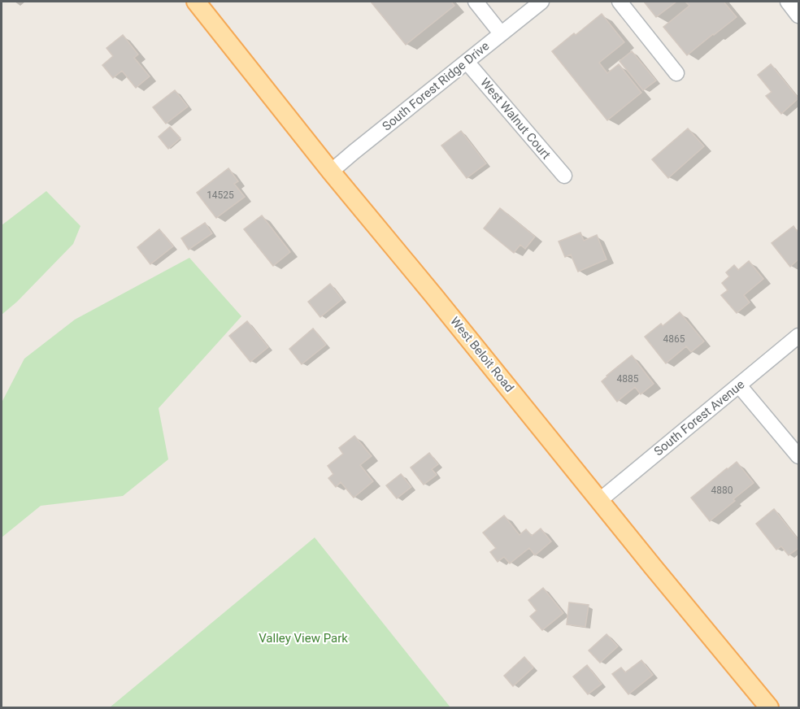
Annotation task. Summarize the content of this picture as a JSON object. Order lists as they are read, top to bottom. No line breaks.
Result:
{"streets":{"main road":["West Beloit Road"],"street":["South Forest Ridge Drive","West Walnut Court","South Forest Avenue"]},"crossings":[["South Forest Ridge Drive","West Walnut Court"],["South Forest Ridge Drive","West Beloit Road"],["West Beloit Road","South Forest Avenue"]],"parks":["Valley View Park"],"house_numbers":["14525","4865","4885","4880"]}
